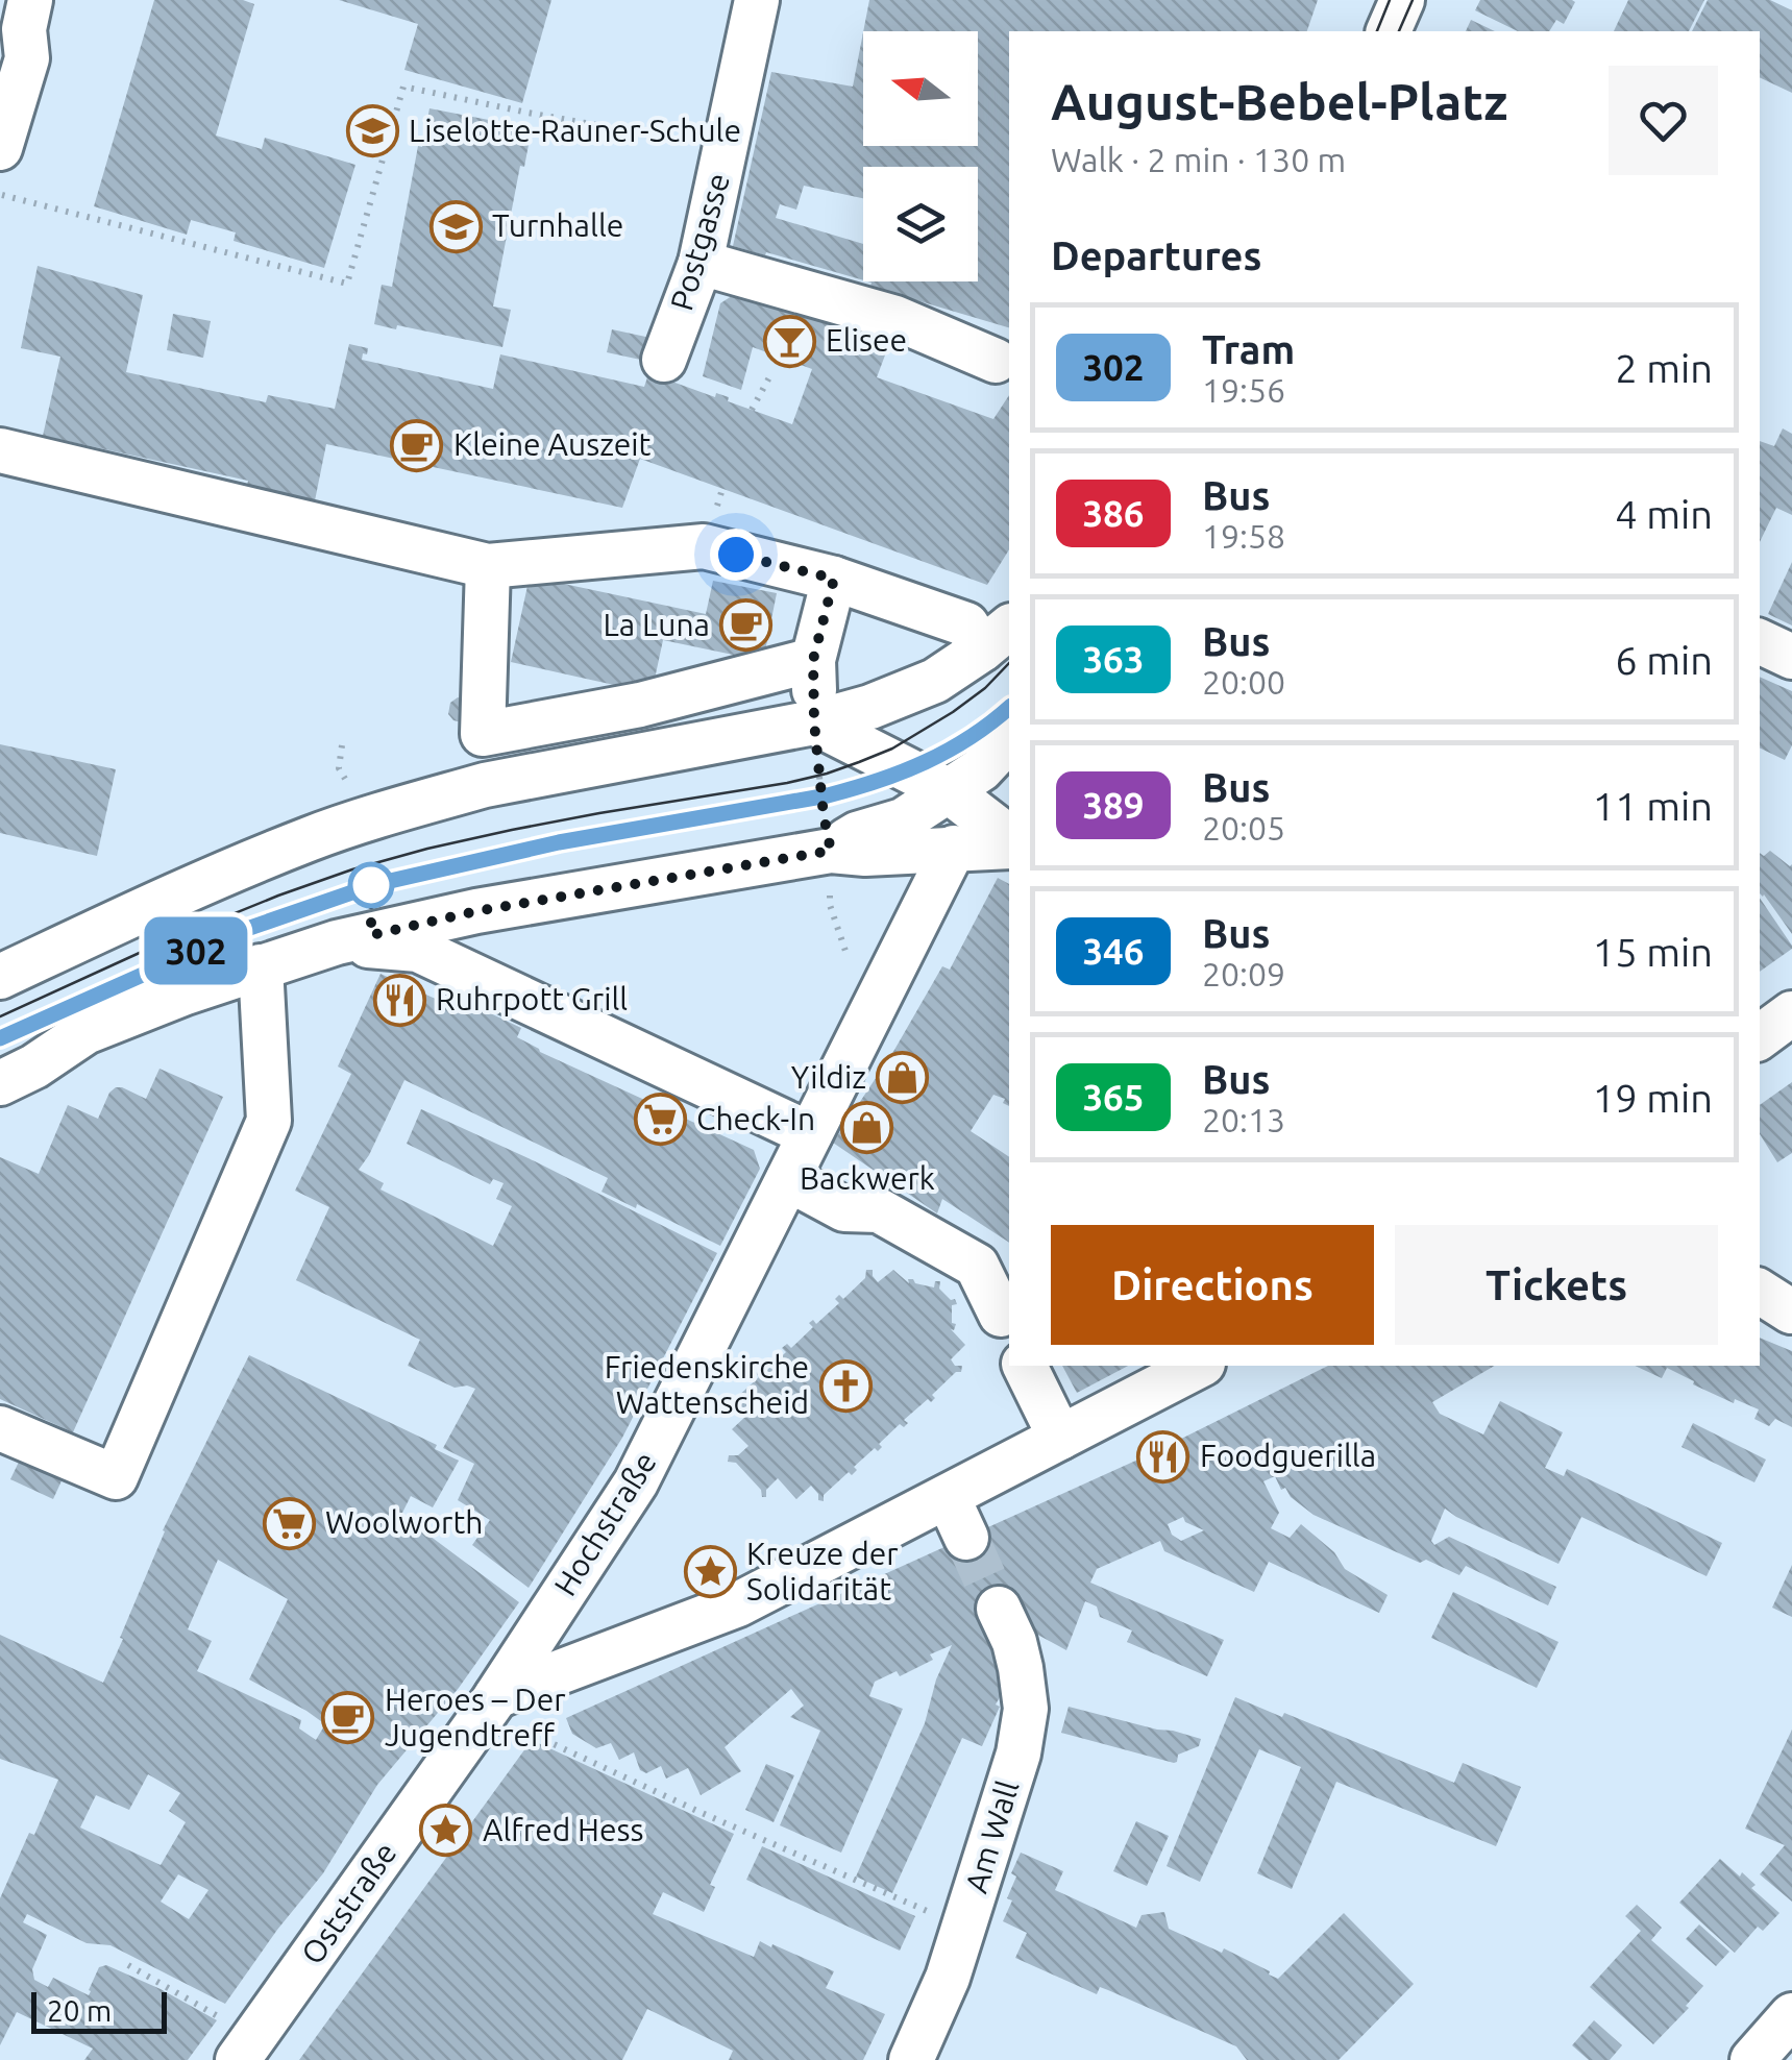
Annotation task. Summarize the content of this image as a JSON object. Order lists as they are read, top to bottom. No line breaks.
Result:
{"streets":{"street":["Postgasse","Hochstraße","Am Wall","Oststraße"]},"crossings":[["Hochstraße","Oststraße"]],"places":{"school or university":["Liselotte-Rauner-Schule","Turnhalle"],"bar":["Elisee"],"cafe":["Kleine Auszeit","La Luna","Heroes – Der Jugendtreff"],"restaurant":["Ruhrpott Grill","Foodguerilla"],"shop":["Yildiz","Backwerk"],"supermarket":["Check-In","Woolworth"],"church":["Friedenskirche Wattenscheid"],"place":["Kreuze der Solidarität","Alfred Hess"]},"lines":["tram line 302"],"scale_bar":"20 m","north":"left","page":{"on_map":"302","heading":[["August-Bebel-Platz","Walk · 2 min · 130 m"],"Departures"],"list":[{"mark":"302","name":"Tram","note":"19:56","value":"2 min"},{"mark":"386","name":"Bus","note":"19:58","value":"4 min"},{"mark":"363","name":"Bus","note":"20:00","value":"6 min"},{"mark":"389","name":"Bus","note":"20:05","value":"11 min"},{"mark":"346","name":"Bus","note":"20:09","value":"15 min"},{"mark":"365","name":"Bus","note":"20:13","value":"19 min"}],"buttons":["Directions","Tickets"],"scale":"20 m"}}
